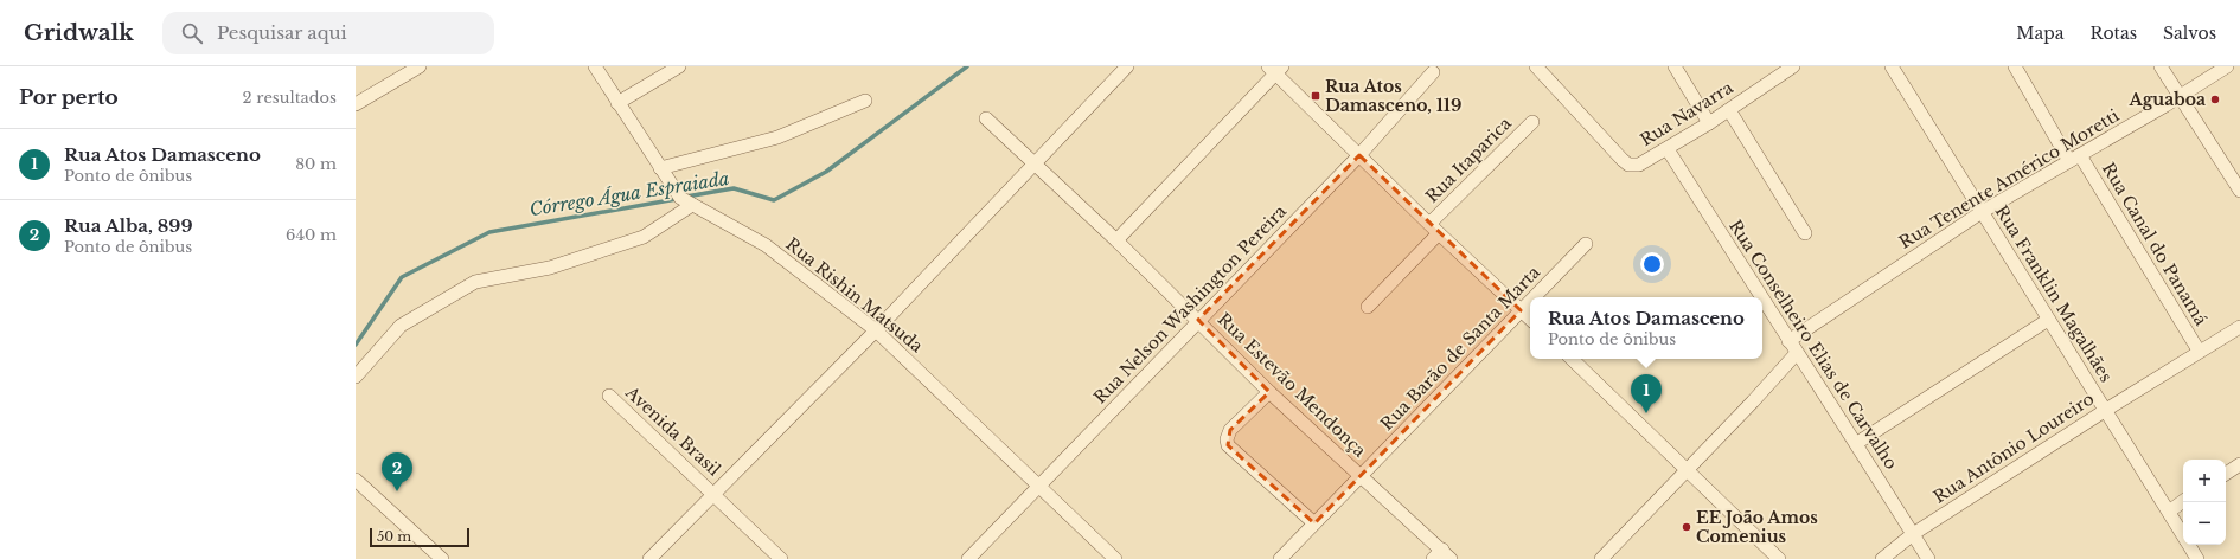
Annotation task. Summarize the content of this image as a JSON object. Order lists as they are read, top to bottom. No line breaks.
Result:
{"streets":{"street":["Rua Navarra","Rua Itaparica","Rua Tenente Américo Moretti","Rua Canal do Panamá","Rua Franklin Magalhães","Rua Rishin Matsuda","Rua Nelson Washington Pereira","Rua Conselheiro Elias de Carvalho","Rua Barão de Santa Marta","Rua Estevão Mendonça","Avenida Brasil","Rua Antônio Loureiro"]},"crossings":[["Rua Navarra","Rua Conselheiro Elias de Carvalho"],["Rua Tenente Américo Moretti","Rua Canal do Panamá"],["Rua Tenente Américo Moretti","Rua Franklin Magalhães"],["Rua Tenente Américo Moretti","Rua Conselheiro Elias de Carvalho"],["Rua Canal do Panamá","Rua Antônio Loureiro"],["Rua Franklin Magalhães","Rua Antônio Loureiro"],["Rua Rishin Matsuda","Rua Nelson Washington Pereira"],["Rua Nelson Washington Pereira","Rua Estevão Mendonça"],["Rua Conselheiro Elias de Carvalho","Rua Antônio Loureiro"],["Rua Barão de Santa Marta","Rua Estevão Mendonça"]],"water":["Córrego Água Espraiada"],"places":{"transit":["Rua Atos Damasceno, 119"],"other":["Aguaboa","EE João Amos Comenius"]},"scale_bar":"50 m","page":{"header":"Gridwalk","search":"Pesquisar aqui","nav":["Mapa","Rotas","Salvos"],"heading":["Por perto","2 resultados"],"list":[{"mark":"1","name":"Rua Atos Damasceno","note":"Ponto de ônibus","value":"80 m"},{"mark":"2","name":"Rua Alba, 899","note":"Ponto de ônibus","value":"640 m"}],"popup":["Rua Atos Damasceno","Ponto de ônibus"],"pins":["1","2"],"map_buttons":["+","−"],"scale":"50 m"}}
